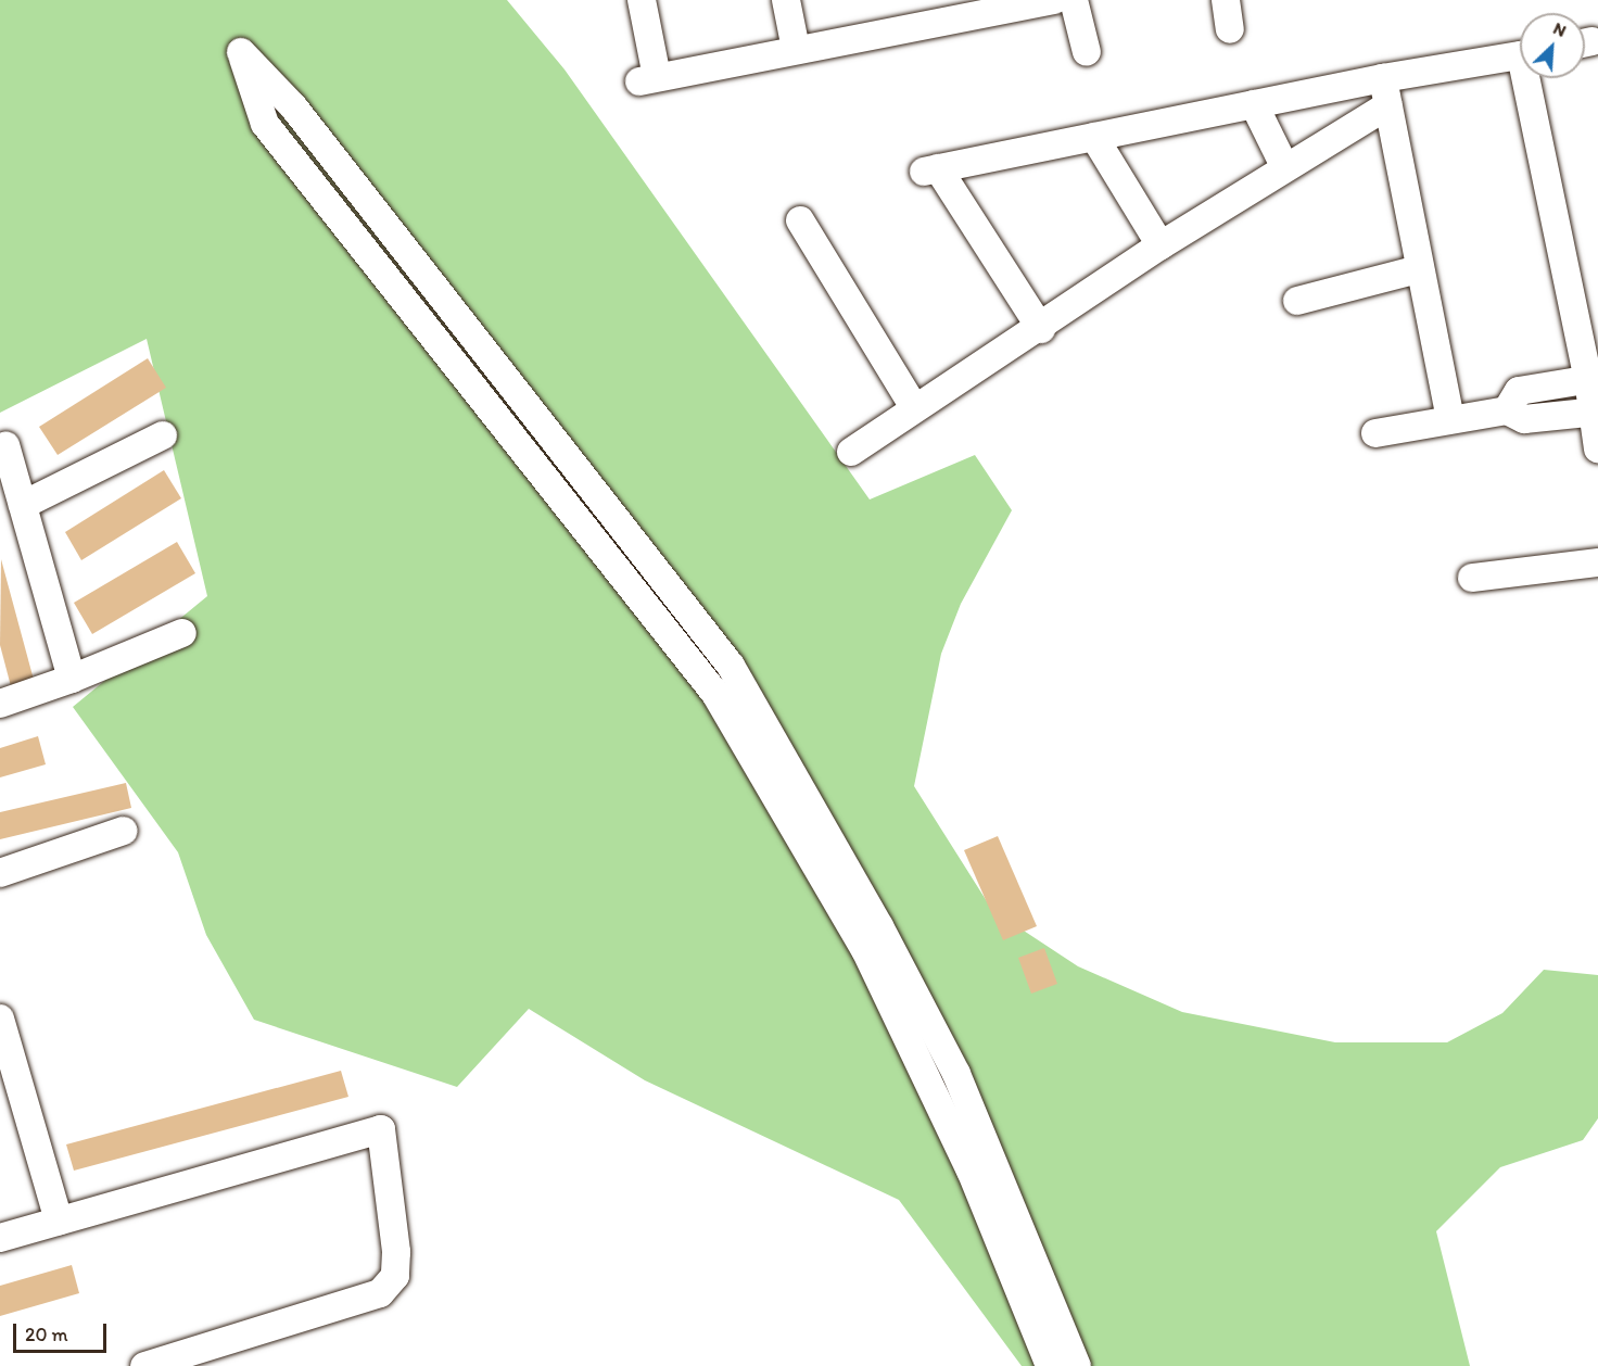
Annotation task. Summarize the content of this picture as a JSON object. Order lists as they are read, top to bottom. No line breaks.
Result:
{"scale_bar":"20 m","north":"top right"}
